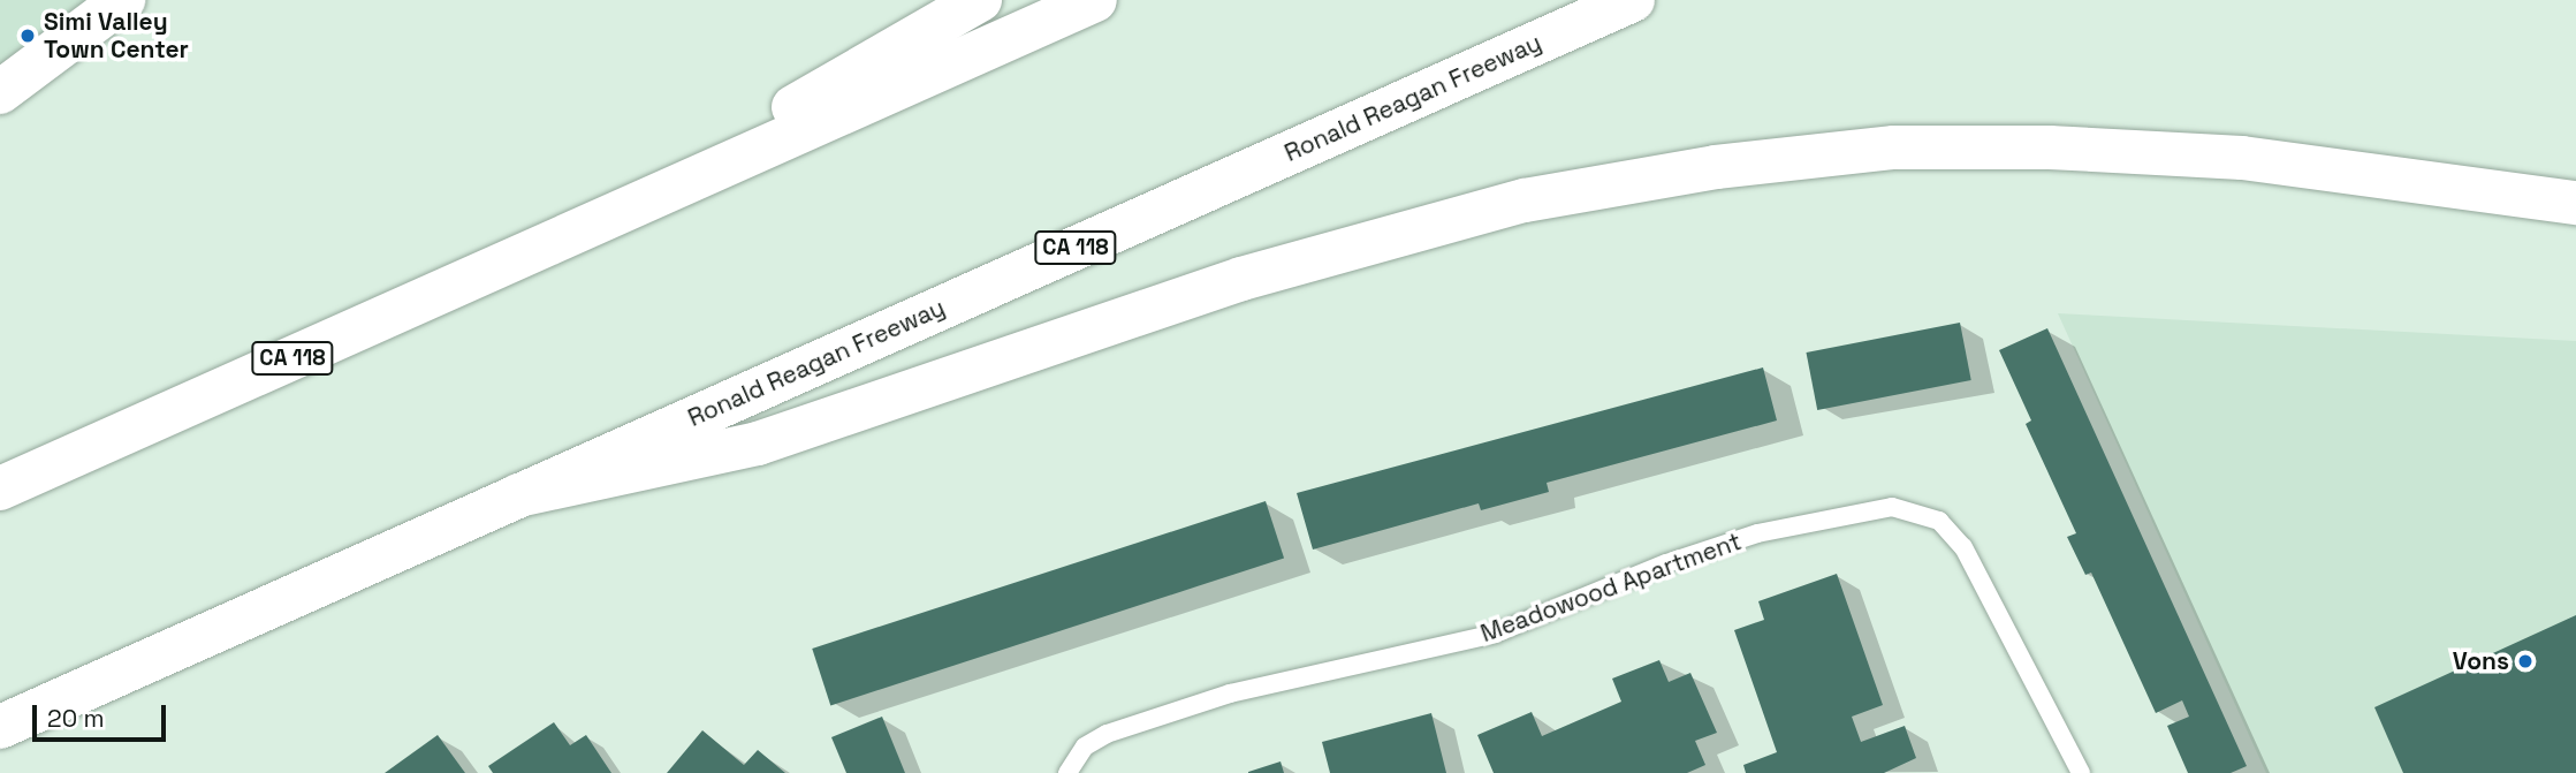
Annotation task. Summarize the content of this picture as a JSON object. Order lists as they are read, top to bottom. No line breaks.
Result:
{"streets":{"main road":["Ronald Reagan Freeway","CA 118"],"lane":["Meadowood Apartment"]},"places":["Simi Valley Town Center","Vons"],"scale_bar":"20 m"}
